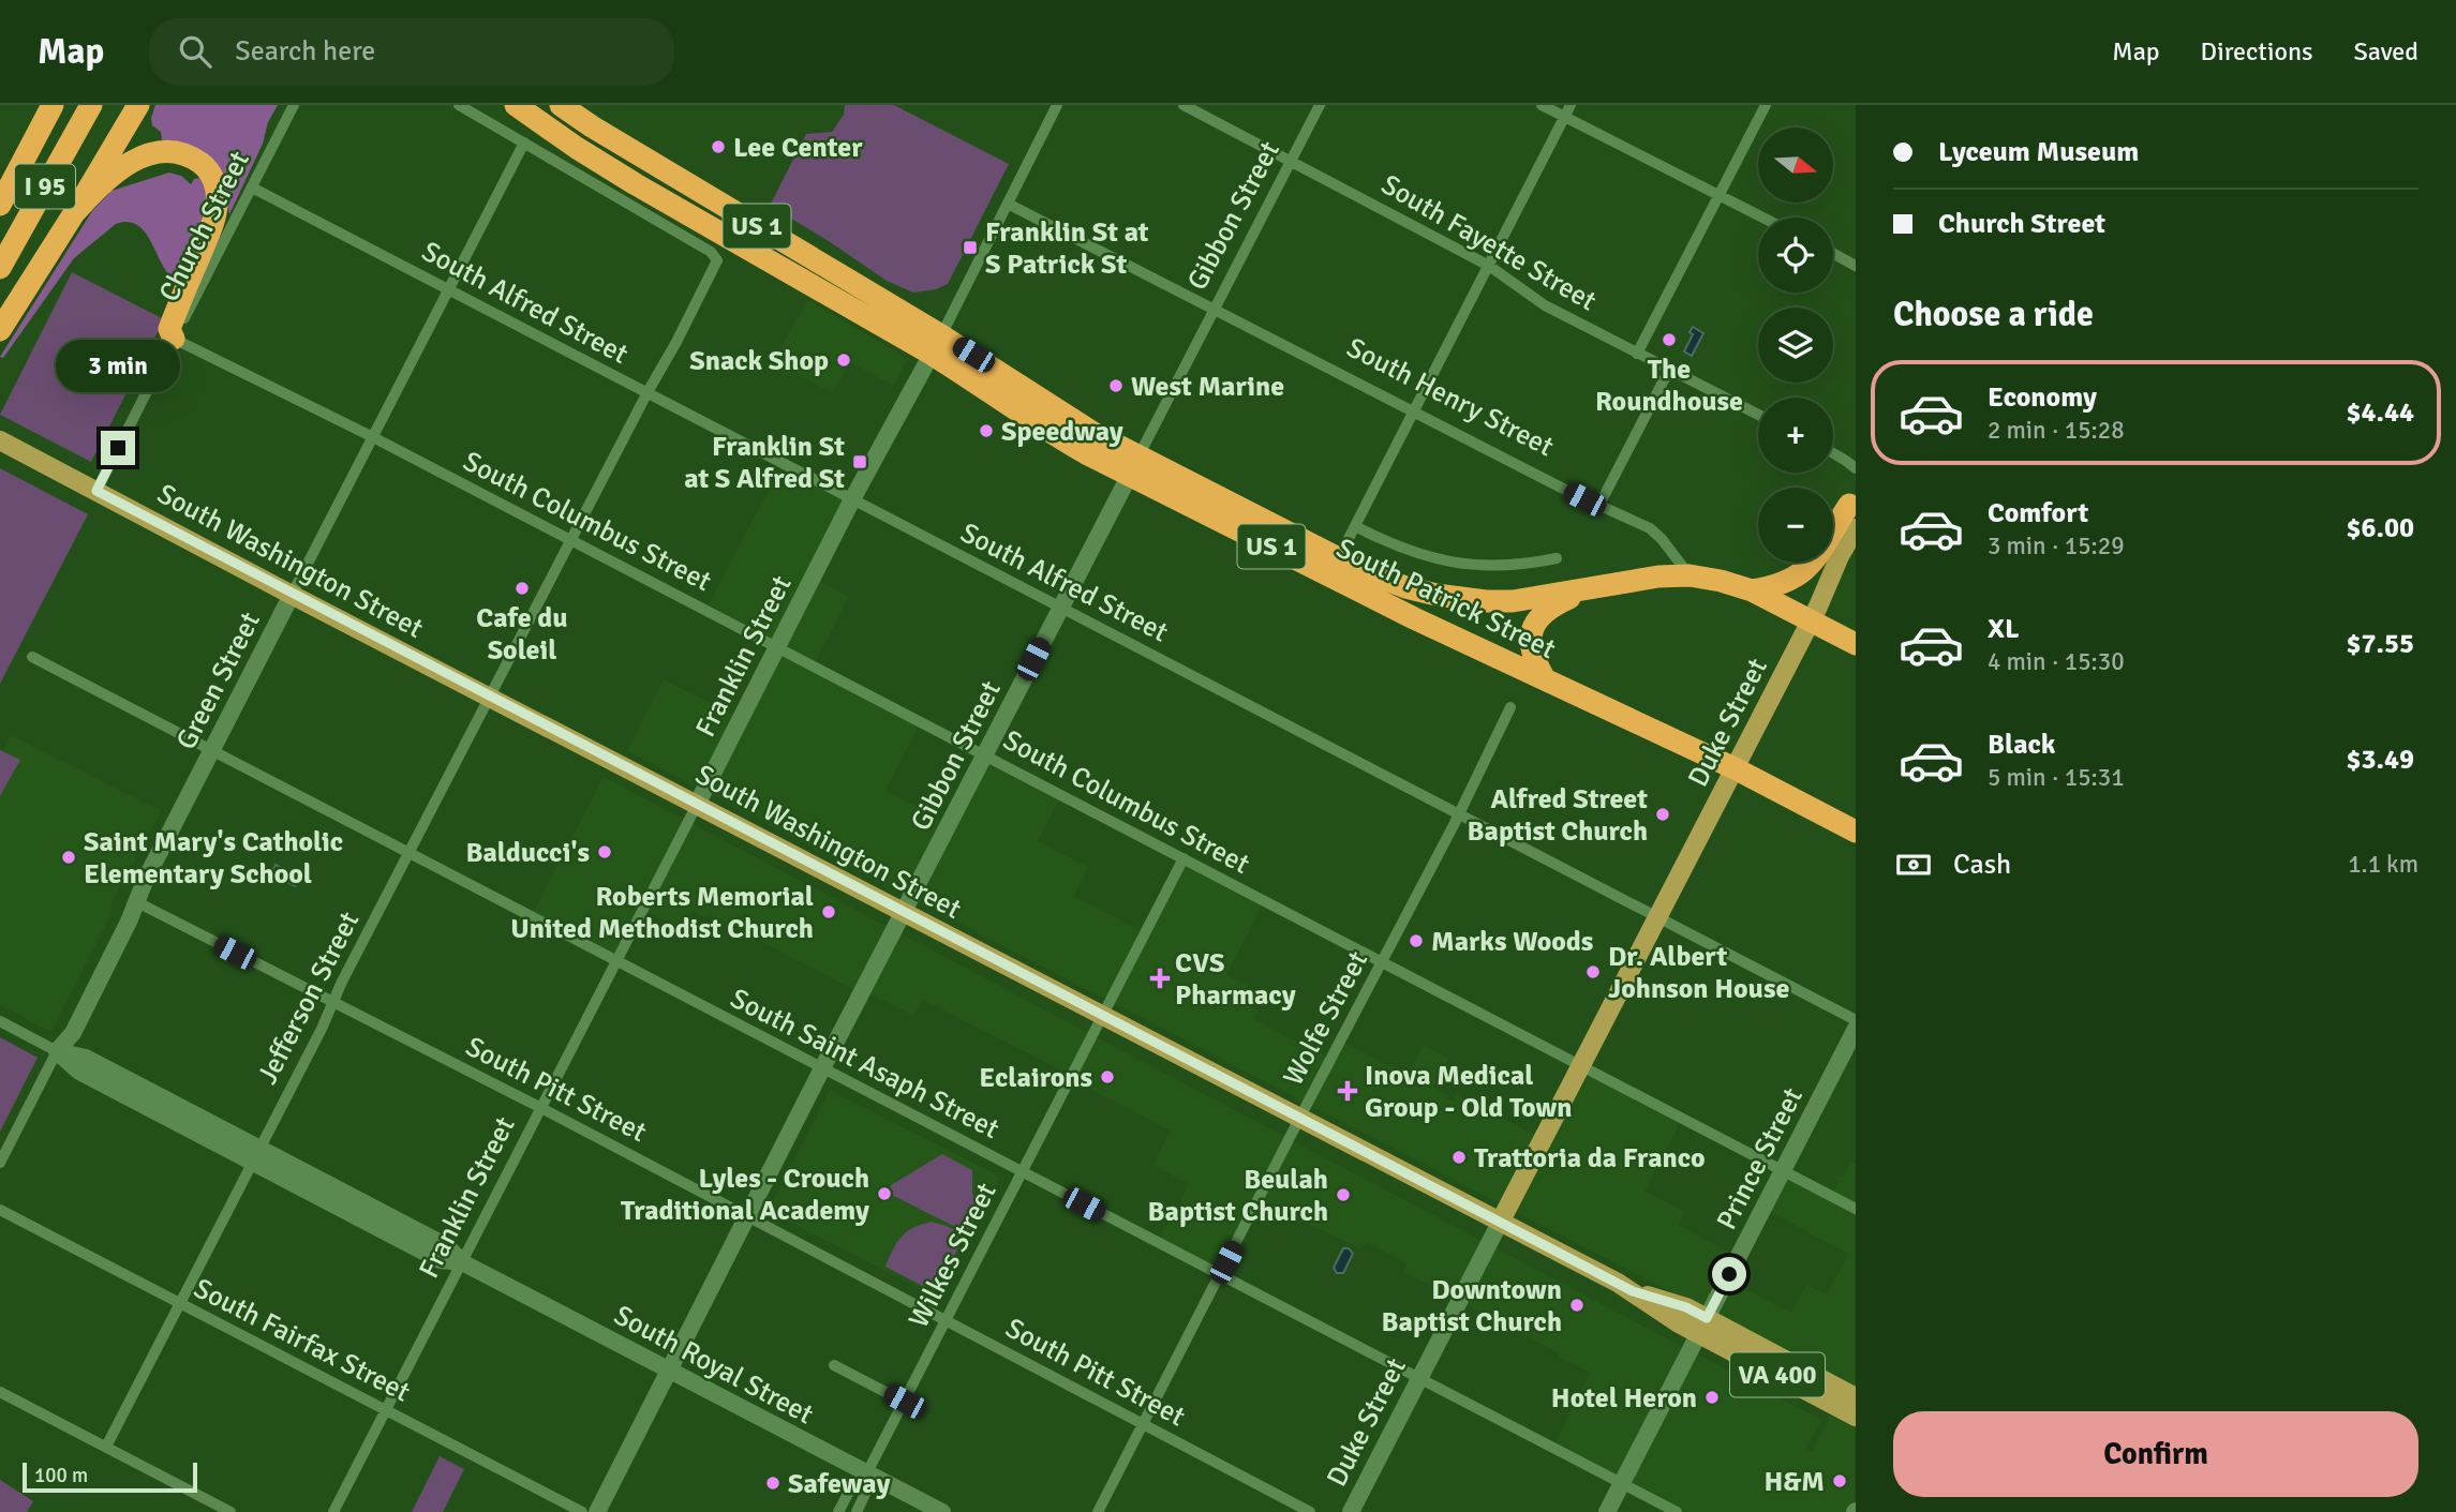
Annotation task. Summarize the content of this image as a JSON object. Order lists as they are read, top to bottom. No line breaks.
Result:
{"streets":{"highway":["I 95","US 1","South Patrick Street"],"main road":["Gibbon Street","South Washington Street","Franklin Street","Green Street","Duke Street","Prince Street","South Royal Street","VA 400"],"street":["Church Street","South Fayette Street","South Alfred Street","South Henry Street","South Columbus Street","Jefferson Street","Wolfe Street","South Saint Asaph Street","South Pitt Street","Wilkes Street","South Fairfax Street"]},"crossings":[["Gibbon Street","South Fayette Street"],["Gibbon Street","South Alfred Street"],["Gibbon Street","South Henry Street"],["Gibbon Street","South Columbus Street"],["Gibbon Street","South Washington Street"],["Gibbon Street","South Patrick Street"],["Gibbon Street","South Saint Asaph Street"],["Gibbon Street","South Pitt Street"],["Gibbon Street","South Royal Street"],["Church Street","South Alfred Street"],["Church Street","South Columbus Street"],["Church Street","South Washington Street"],["US 1","South Henry Street"],["US 1","South Patrick Street"],["US 1","Duke Street"],["South Alfred Street","Franklin Street"],["South Alfred Street","Green Street"],["South Alfred Street","Duke Street"],["South Alfred Street","Jefferson Street"],["South Alfred Street","Wolfe Street"],["South Henry Street","South Patrick Street"],["South Henry Street","Franklin Street"],["South Columbus Street","Franklin Street"],["South Columbus Street","Green Street"],["South Columbus Street","Duke Street"],["South Columbus Street","Jefferson Street"],["South Columbus Street","Wolfe Street"],["South Columbus Street","Prince Street"],["South Columbus Street","Wilkes Street"],["South Washington Street","Franklin Street"],["South Washington Street","Green Street"],["South Washington Street","Duke Street"],["South Washington Street","Jefferson Street"],["South Washington Street","Wolfe Street"],["South Washington Street","Prince Street"],["South Washington Street","Wilkes Street"],["South Patrick Street","Franklin Street"],["South Patrick Street","Duke Street"],["Franklin Street","South Saint Asaph Street"],["Franklin Street","South Pitt Street"],["Franklin Street","South Fairfax Street"],["Franklin Street","South Royal Street"],["Green Street","Jefferson Street"],["Green Street","South Saint Asaph Street"],["Green Street","South Pitt Street"],["Green Street","South Royal Street"],["Duke Street","South Saint Asaph Street"],["Jefferson Street","South Saint Asaph Street"],["Jefferson Street","South Pitt Street"],["Jefferson Street","South Fairfax Street"],["Jefferson Street","South Royal Street"],["Wolfe Street","South Saint Asaph Street"],["Wolfe Street","South Pitt Street"],["South Saint Asaph Street","Prince Street"],["South Saint Asaph Street","Wilkes Street"],["South Pitt Street","Wilkes Street"],["Wilkes Street","South Royal Street"]],"places":{"other":["Lee Center","The Roundhouse","Snack Shop","West Marine","Speedway","Cafe du Soleil","Alfred Street Baptist Church","Balducci's","Saint Mary's Catholic Elementary School","Roberts Memorial United Methodist Church","Marks Woods","Dr. Albert Johnson House","Eclairons","Trattoria da Franco","Lyles - Crouch Traditional Academy","Beulah Baptist Church","Downtown Baptist Church","Hotel Heron","H&M","Safeway"],"transit":["Franklin St at S Patrick St","Franklin St at S Alfred St"],"health":["CVS Pharmacy","Inova Medical Group - Old Town"]},"scale_bar":"100 m","north":"right","page":{"header":"Map","search":"Search here","nav":["Map","Directions","Saved"],"banner":["Lyceum Museum","Church Street"],"map_buttons":["+","−"],"heading":"Choose a ride","bubble":"3 min","list":[{"name":"Economy","note":"2 min · 15:28","value":"$4.44"},{"name":"Comfort","note":"3 min · 15:29","value":"$6.00"},{"name":"XL","note":"4 min · 15:30","value":"$7.55"},{"name":"Black","note":"5 min · 15:31","value":"$3.49"}],"pay":["Cash","1.1 km"],"buttons":"Confirm","scale":"100 m"}}
